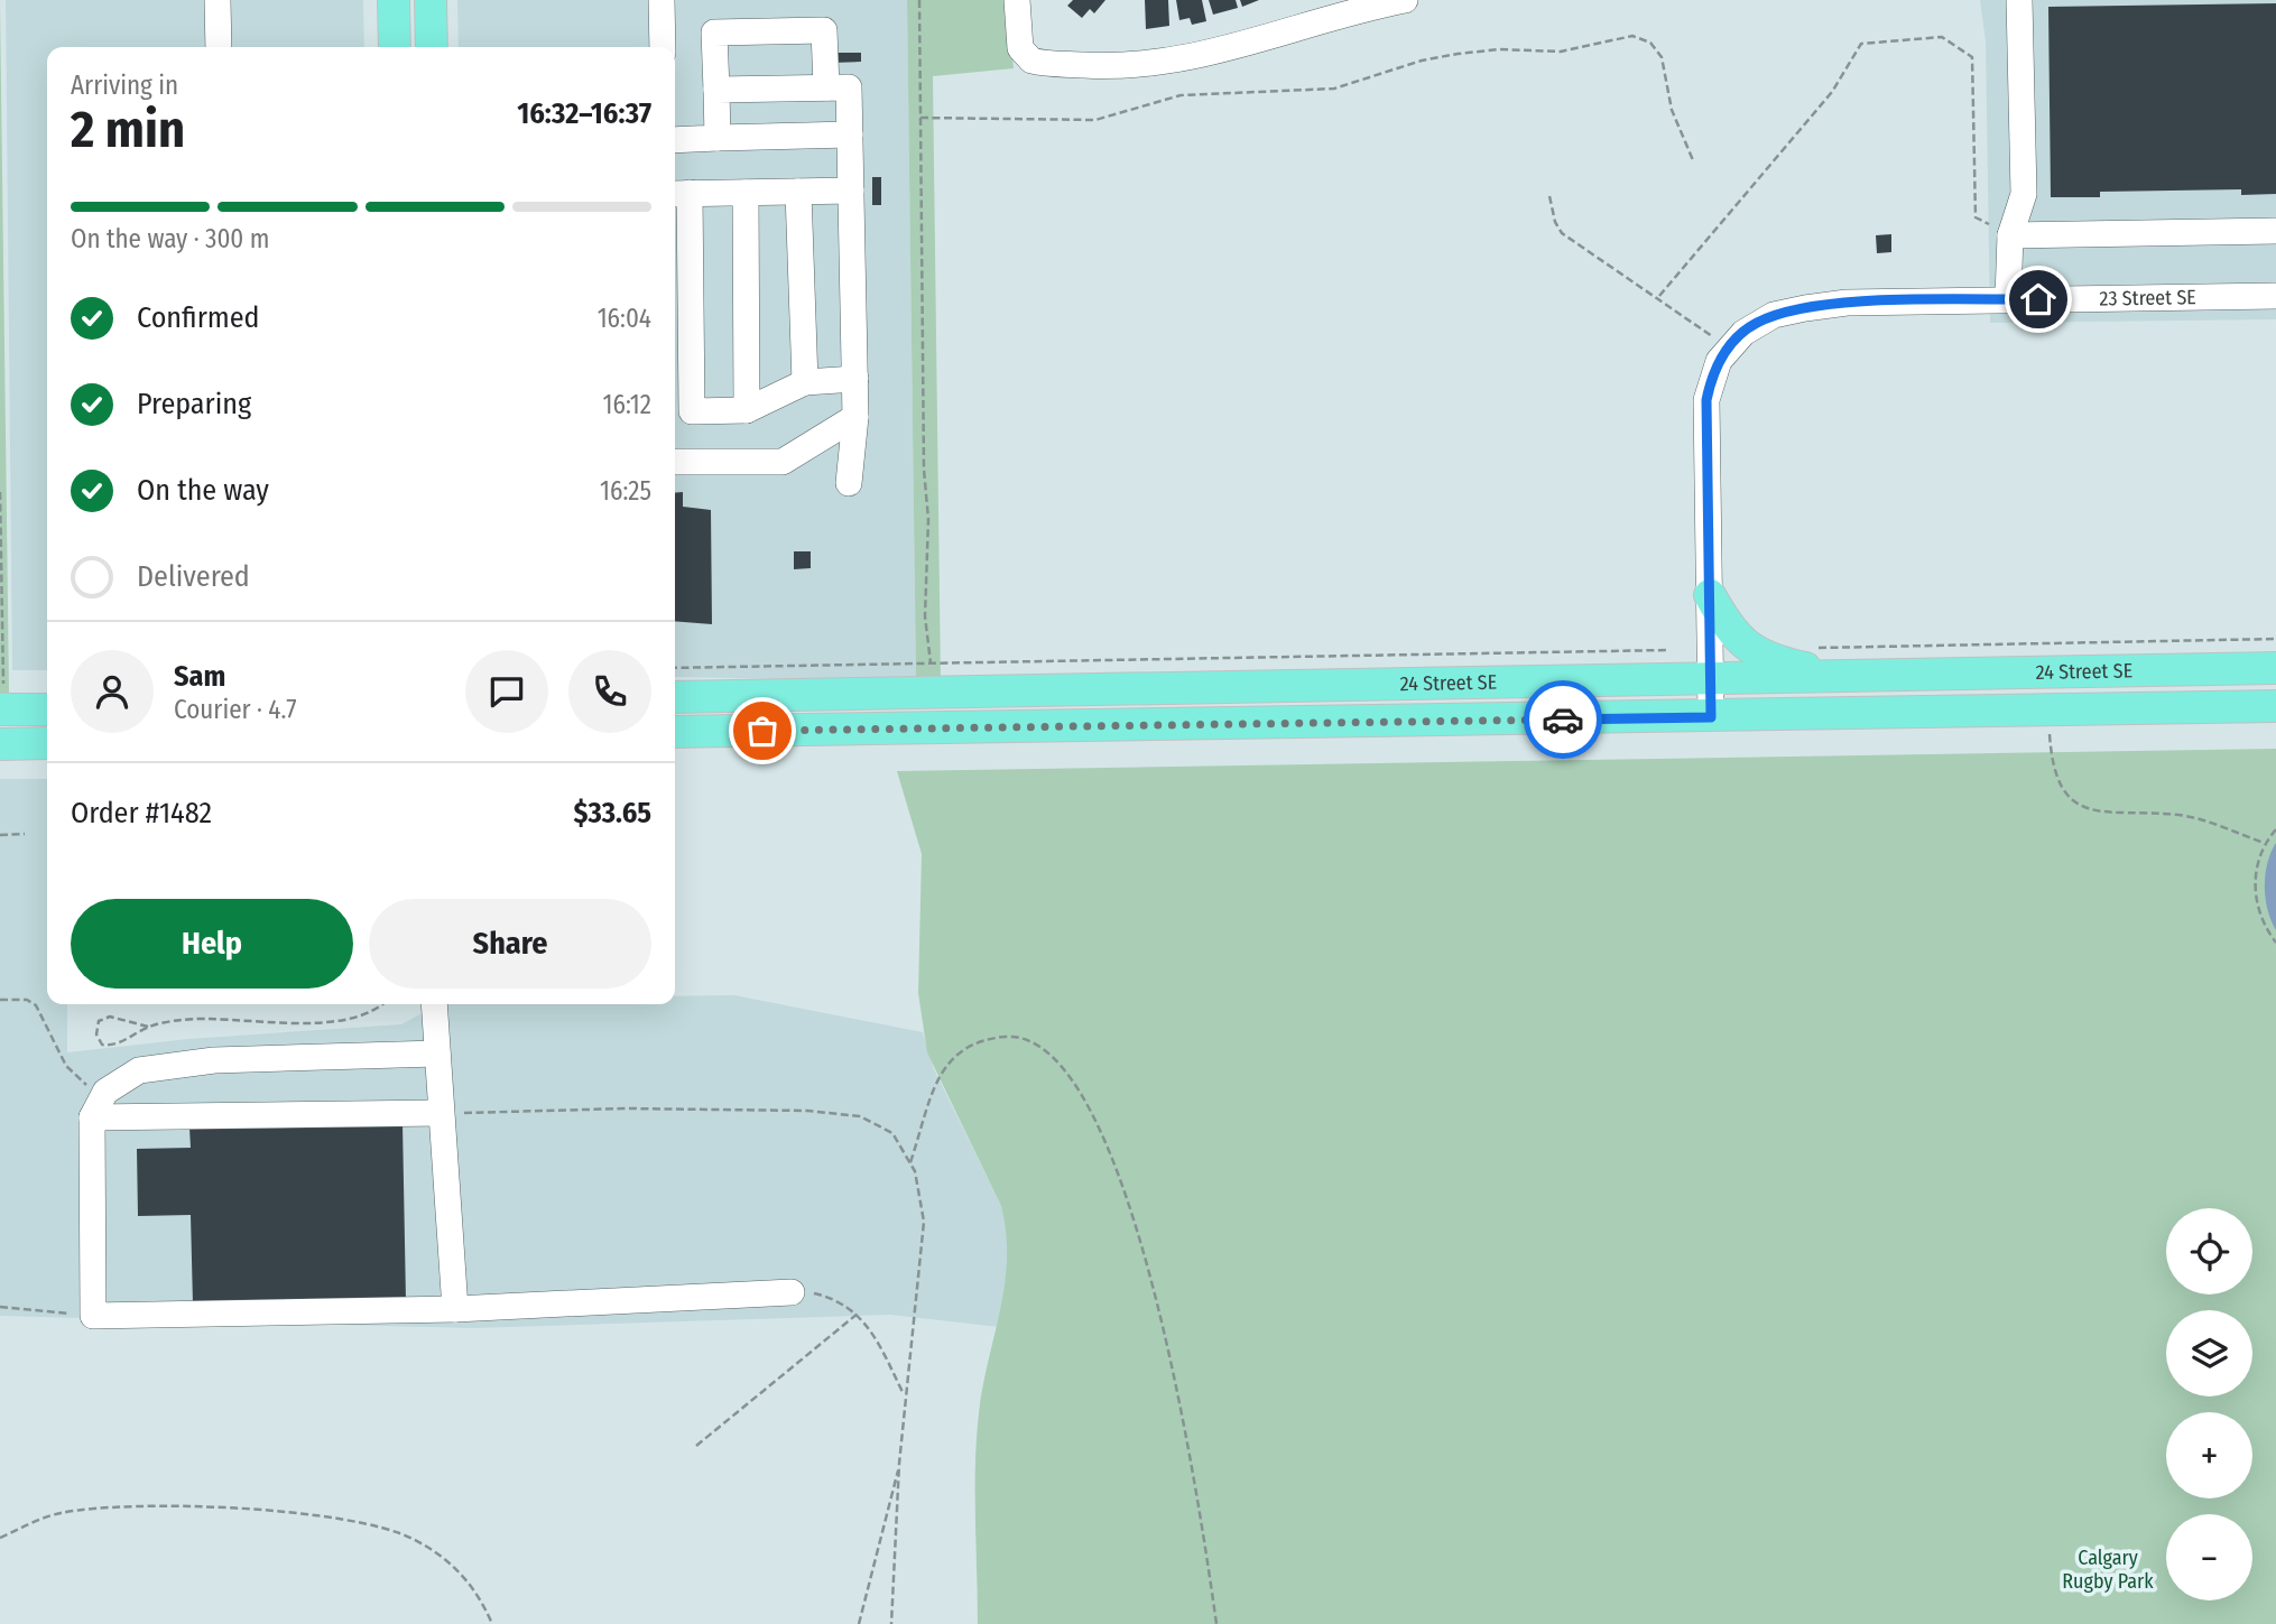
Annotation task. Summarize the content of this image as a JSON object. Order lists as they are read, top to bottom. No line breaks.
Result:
{"streets":{"main road":["24 Street SE"],"street":["23 Street SE"]},"parks":["Calgary Rugby Park"],"page":{"heading":["2 min","Arriving in","16:32–16:37"],"panel":["Sam","Courier · 4.7","Order #1482","$33.65"],"bar":"On the way · 300 m","list":[["Confirmed","16:04"],["Preparing","16:12"],["On the way","16:25"],"Delivered"],"buttons":["Help","Share"],"map_buttons":["+","−"]}}
